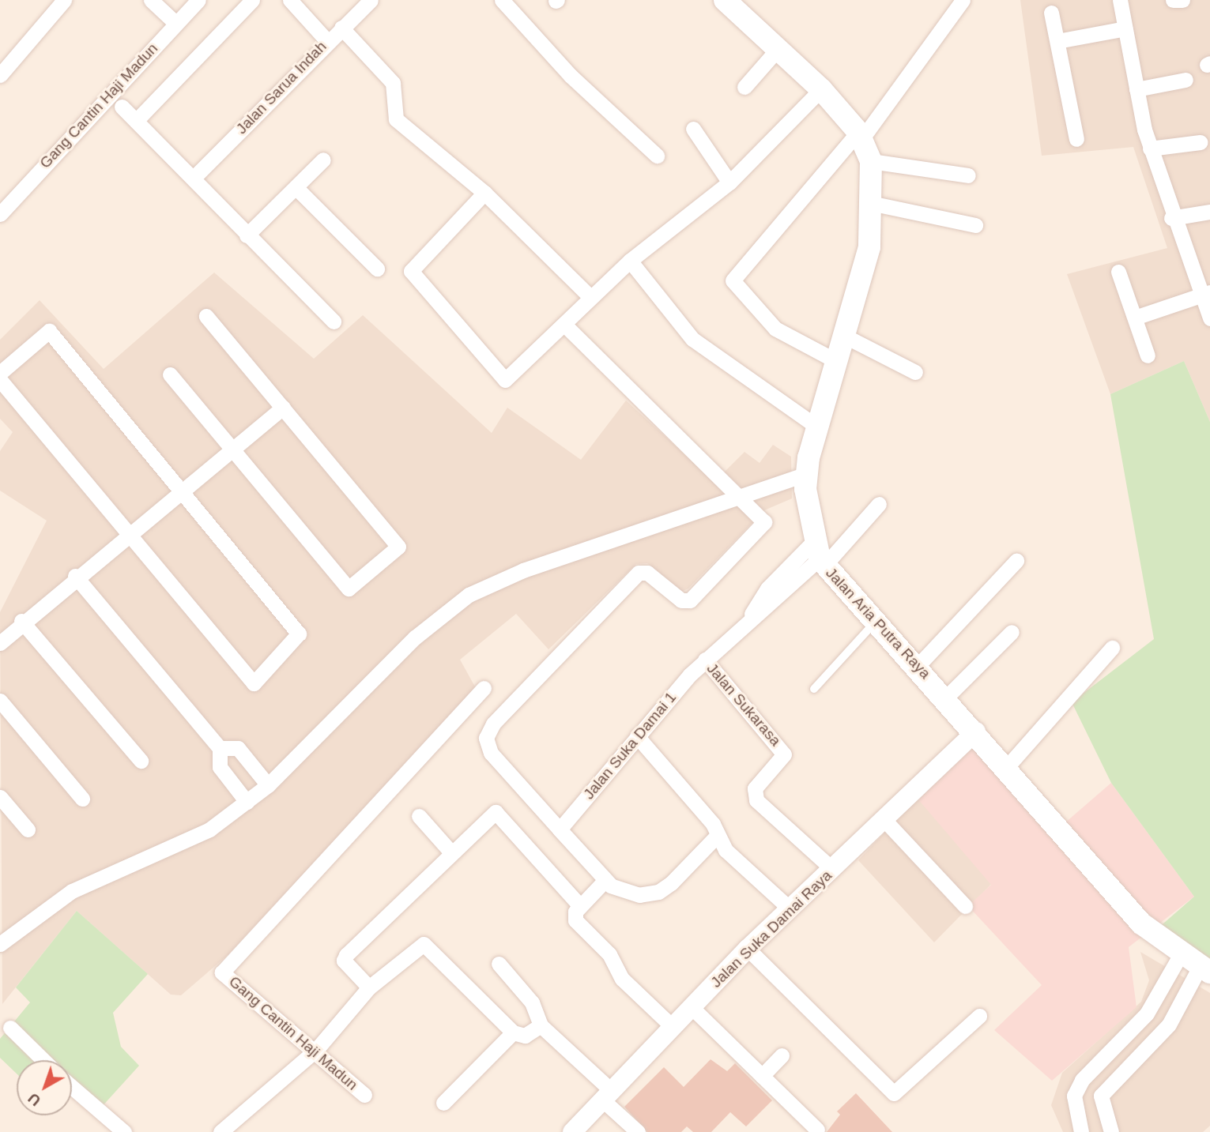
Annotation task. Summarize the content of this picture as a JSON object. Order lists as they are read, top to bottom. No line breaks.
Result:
{"streets":{"main road":["Jalan Aria Putra Raya"],"street":["Jalan Sarua Indah","Gang Cantin Haji Madun","Jalan Sukarasa","Jalan Suka Damai 1","Jalan Suka Damai Raya"]},"crossings":[["Jalan Aria Putra Raya","Jalan Suka Damai 1"],["Jalan Aria Putra Raya","Jalan Suka Damai Raya"],["Jalan Sukarasa","Jalan Suka Damai 1"],["Jalan Sukarasa","Jalan Suka Damai Raya"]],"north":"bottom left"}
